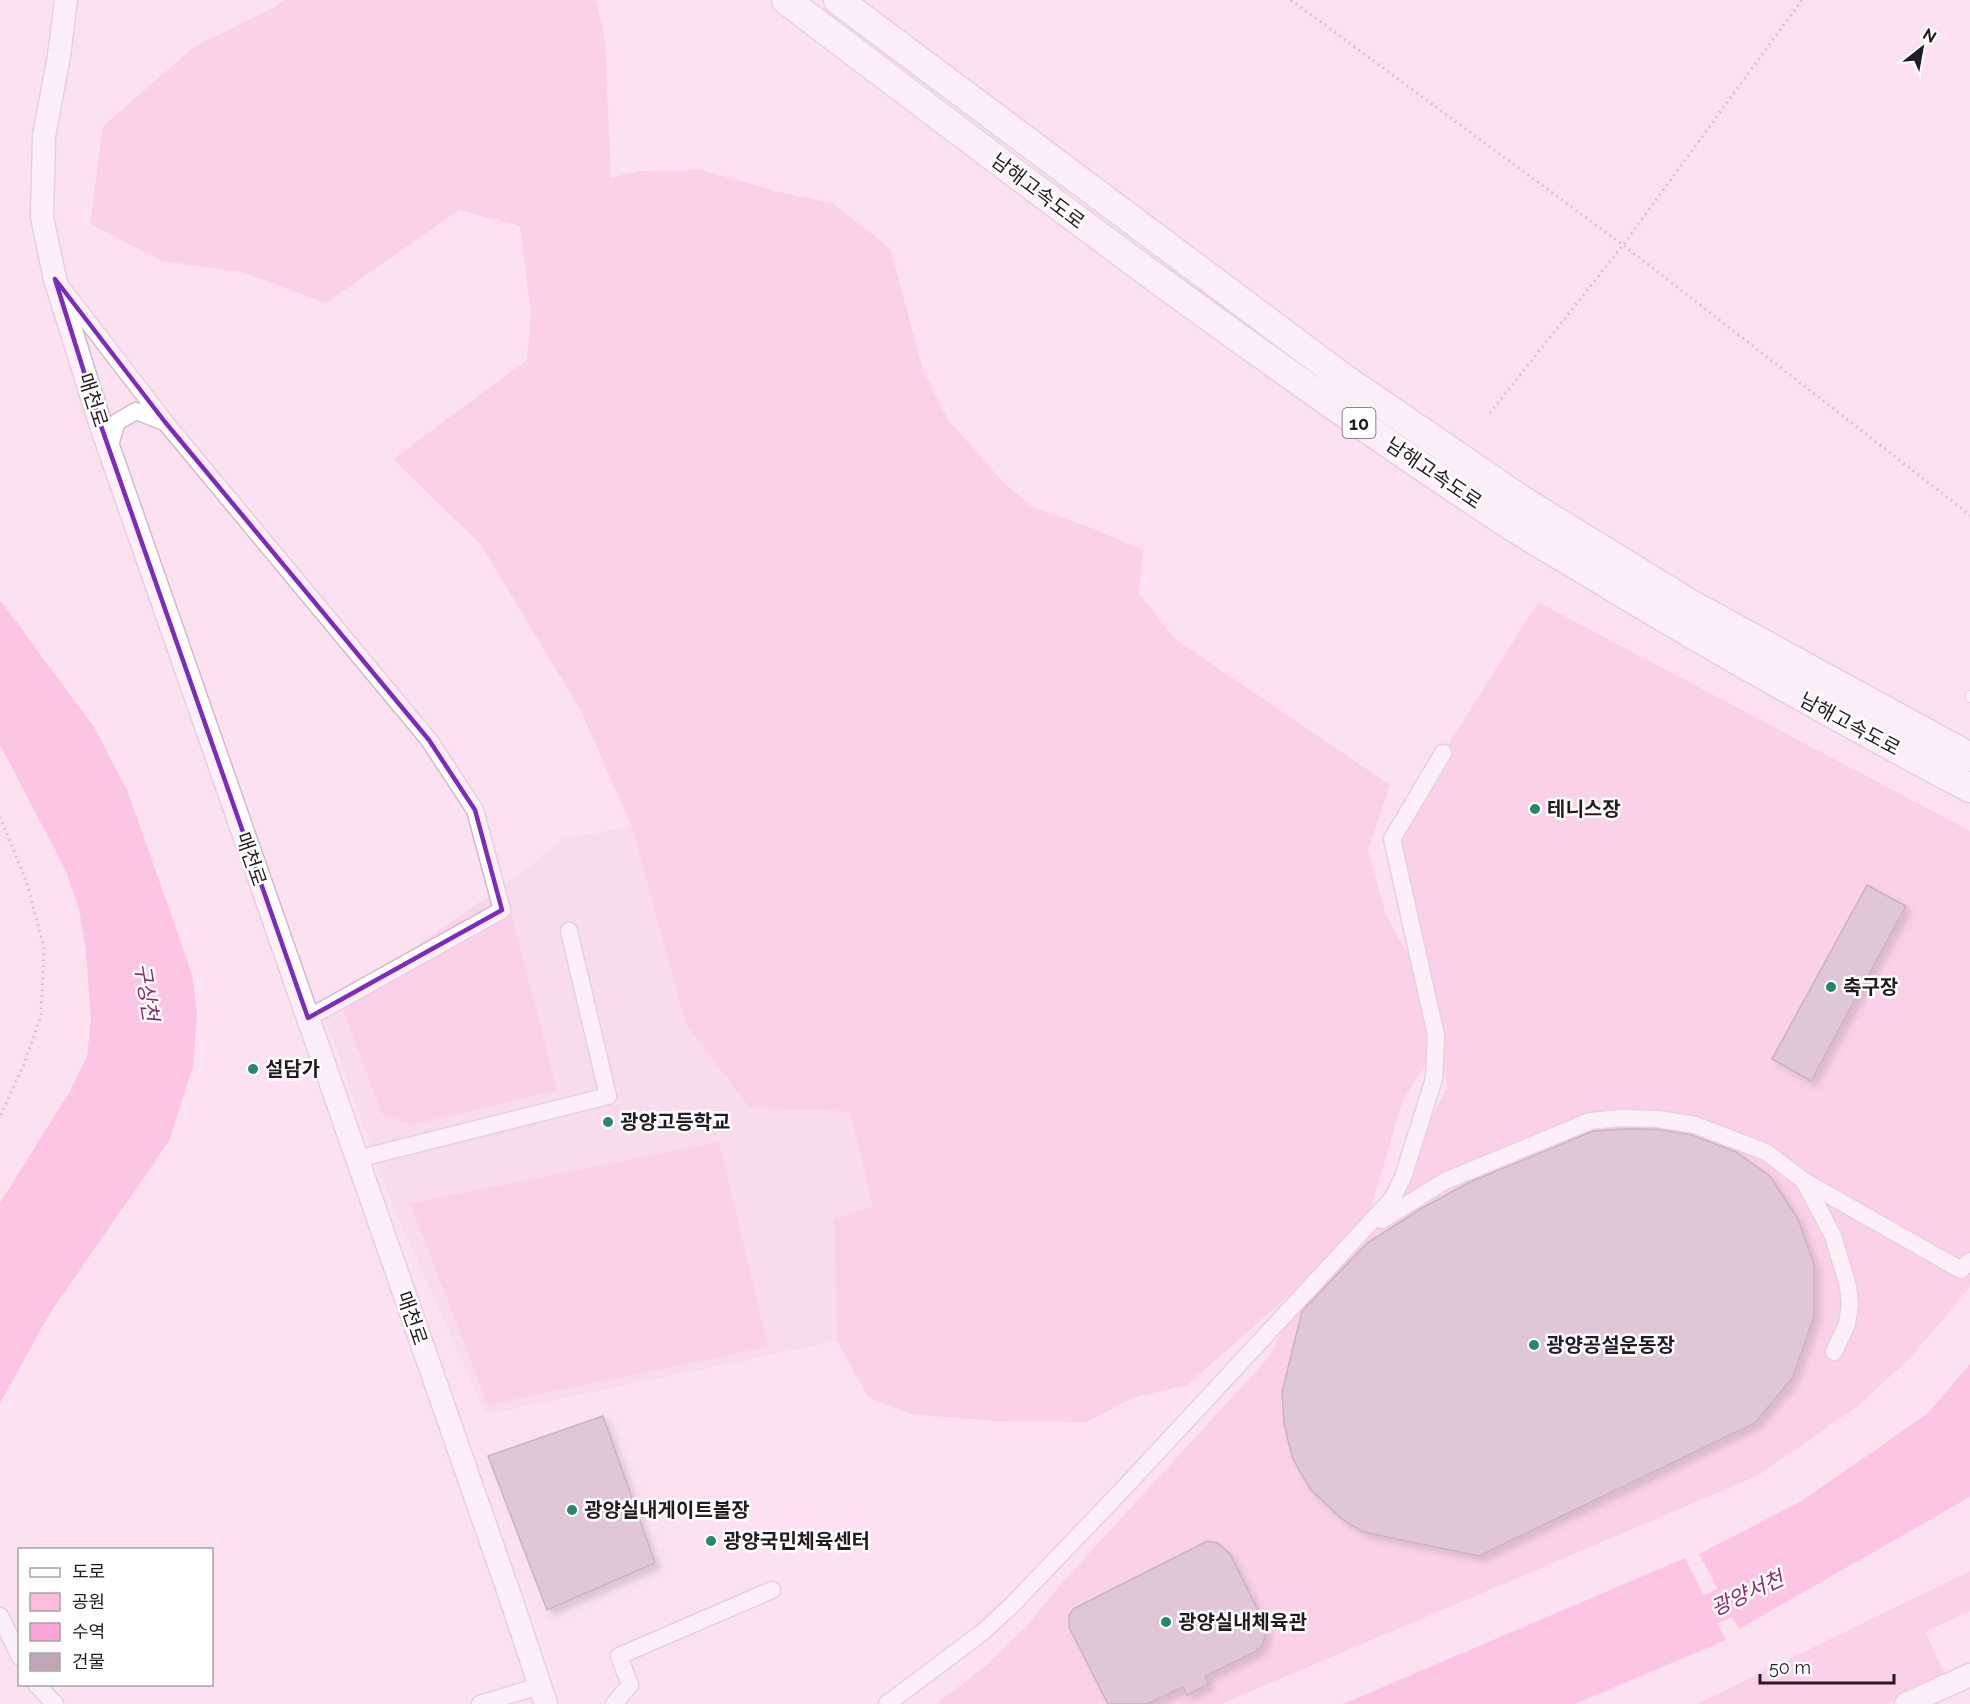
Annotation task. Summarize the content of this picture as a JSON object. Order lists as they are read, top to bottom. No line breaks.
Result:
{"streets":{"highway":["남해고속도로","10"],"main road":["매천로"]},"water":["구상천","광양서천"],"places":["테니스장","축구장","설담가","광양고등학교","광양공설운동장","광양실내게이트볼장","광양국민체육센터","광양실내체육관"],"legend":["도로","공원","수역","건물"],"scale_bar":"50 m","north":"top right"}
